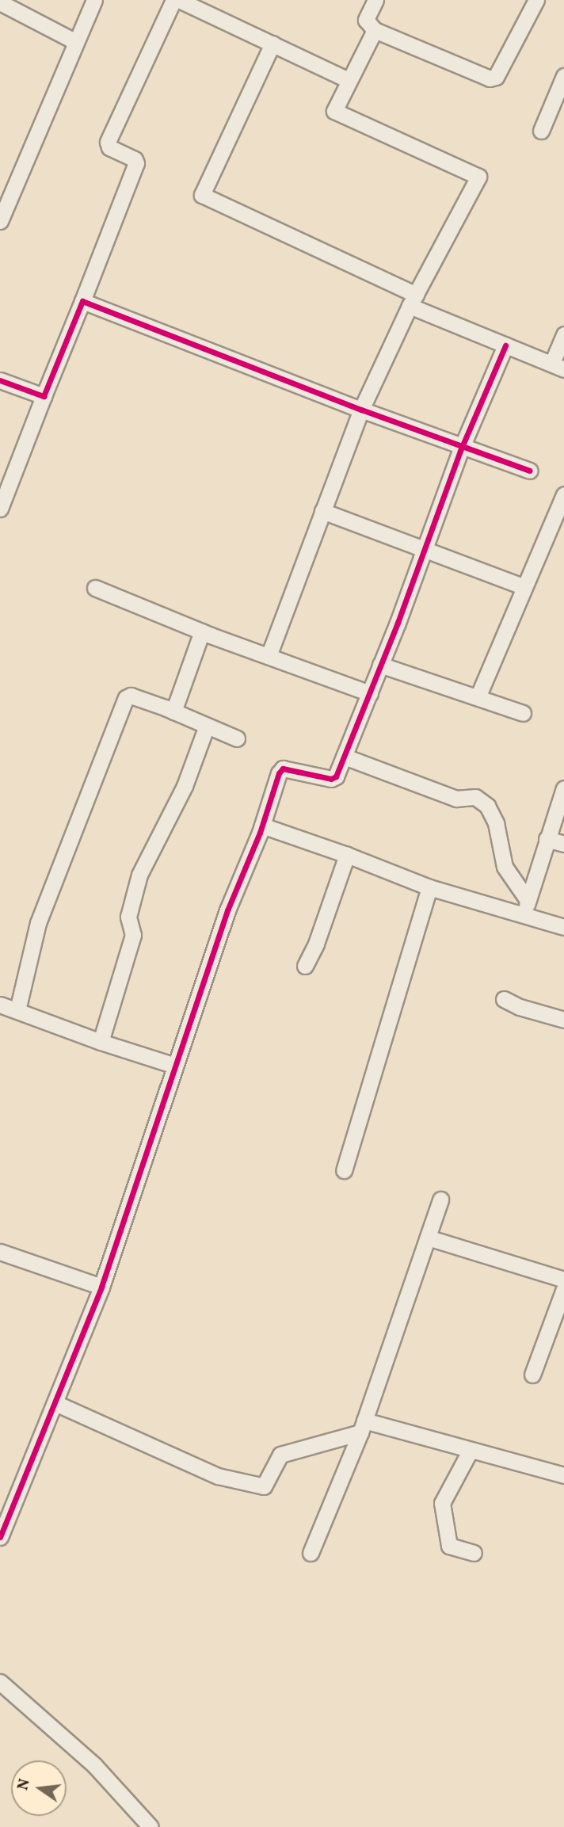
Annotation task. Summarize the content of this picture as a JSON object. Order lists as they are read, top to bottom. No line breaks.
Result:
{"north":"left"}
